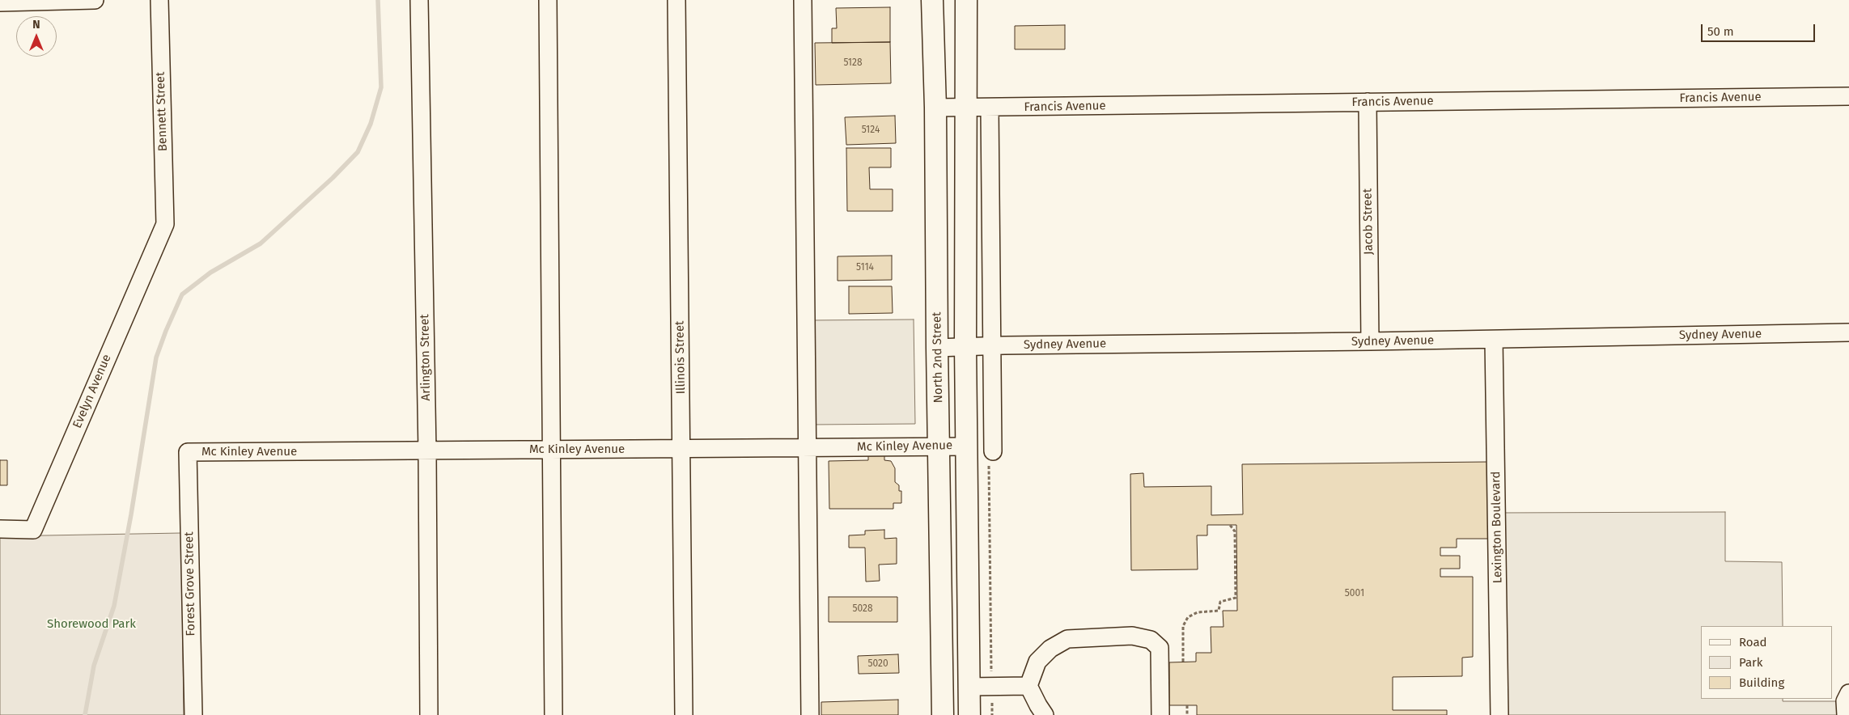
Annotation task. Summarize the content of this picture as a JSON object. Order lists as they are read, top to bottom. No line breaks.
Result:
{"streets":{"main road":["North 2nd Street"],"street":["Francis Avenue","Bennett Street","Jacob Street","Sydney Avenue","Arlington Street","Illinois Street","Evelyn Avenue","Mc Kinley Avenue","Lexington Boulevard","Forest Grove Street"]},"crossings":[["Francis Avenue","Jacob Street"],["Francis Avenue","North 2nd Street"],["Bennett Street","Evelyn Avenue"],["Jacob Street","Sydney Avenue"],["Sydney Avenue","North 2nd Street"],["Sydney Avenue","Lexington Boulevard"],["Arlington Street","Mc Kinley Avenue"],["Illinois Street","Mc Kinley Avenue"],["North 2nd Street","Mc Kinley Avenue"],["Mc Kinley Avenue","Forest Grove Street"]],"parks":["Shorewood Park"],"house_numbers":["5128","5124","5114","5001","5028","5020"],"legend":["Road","Park","Building"],"scale_bar":"50 m","north":"top"}
